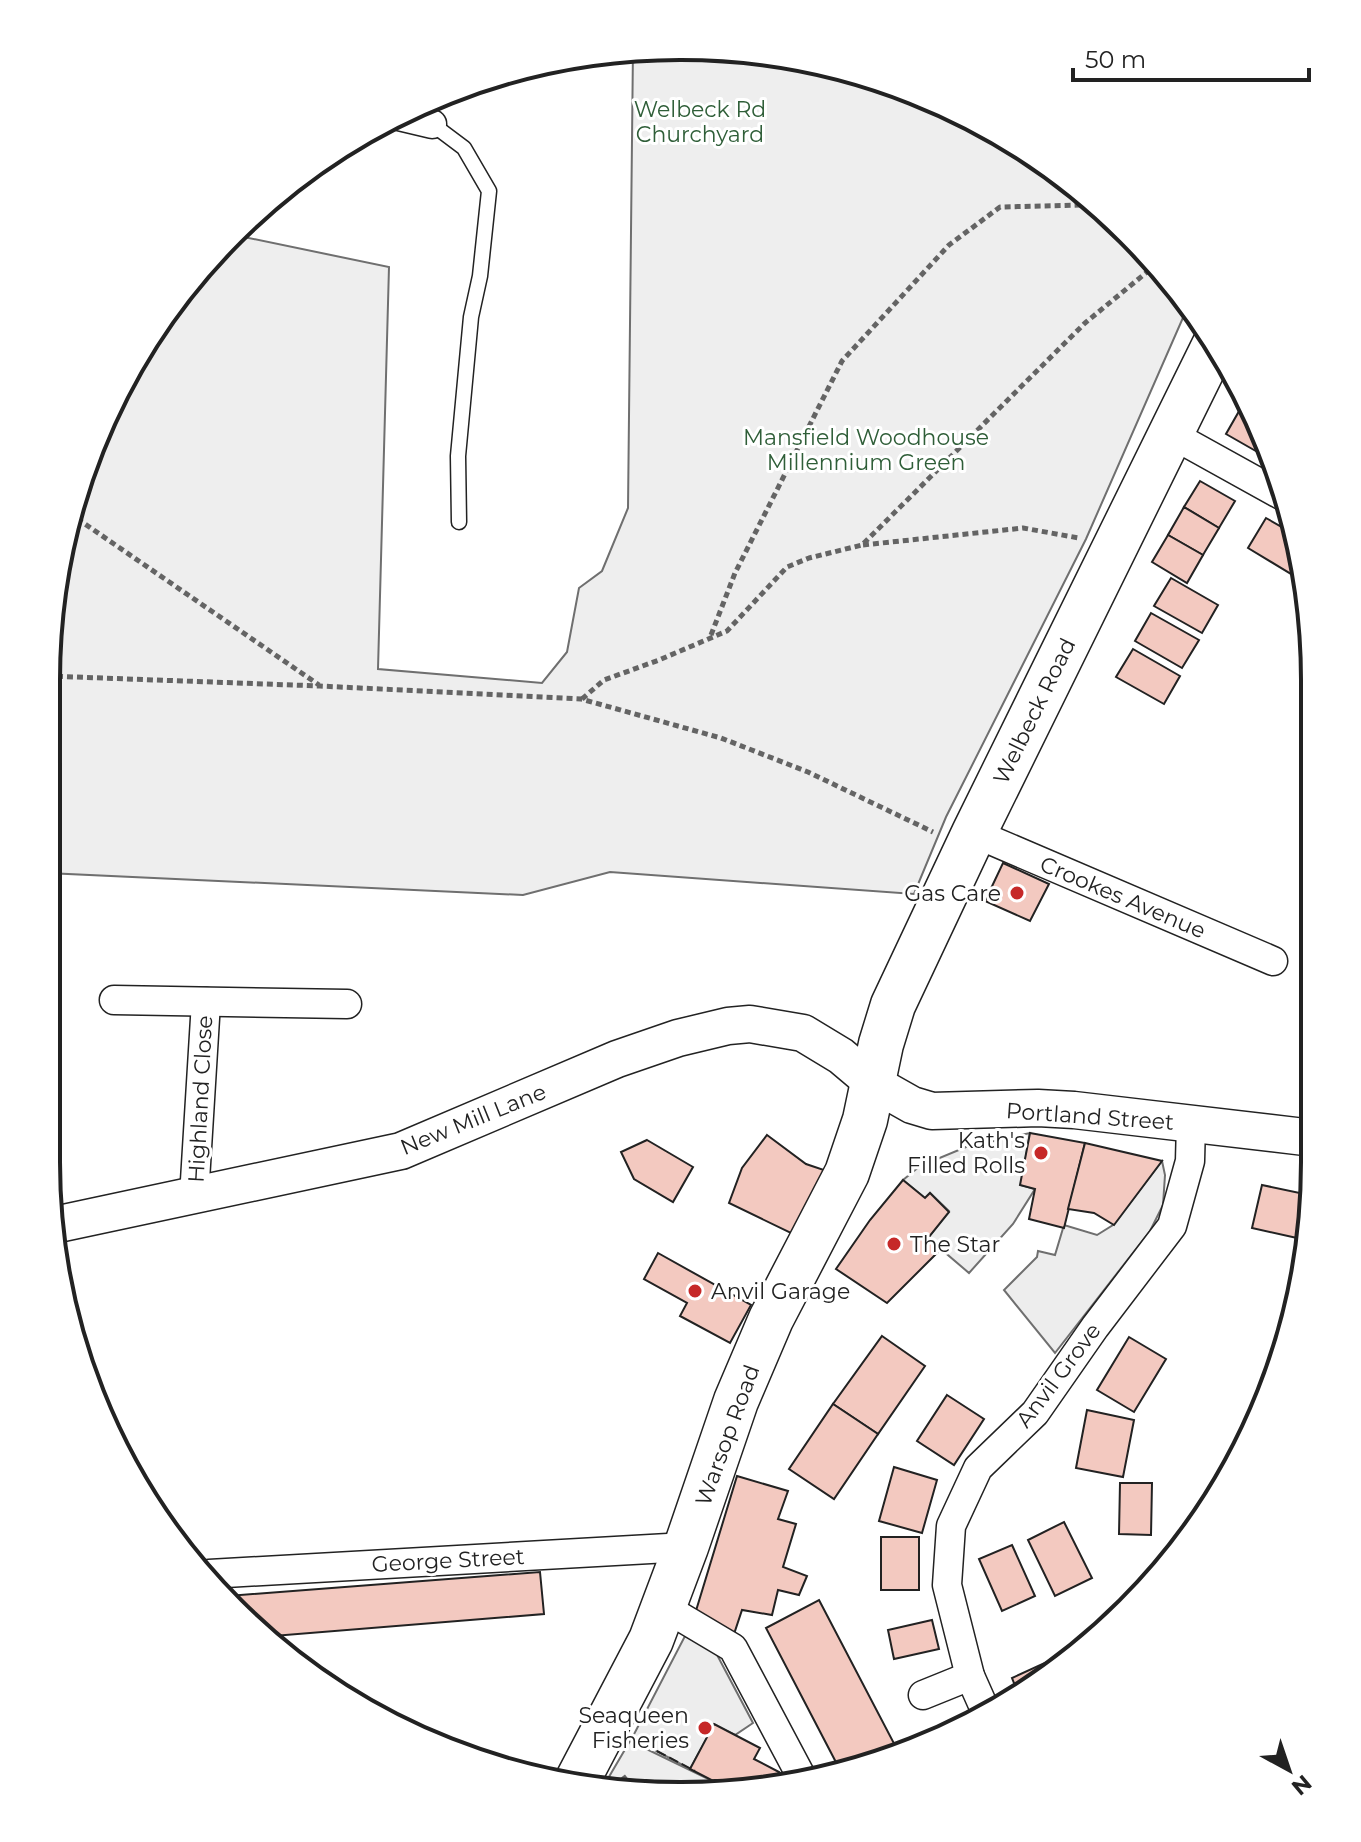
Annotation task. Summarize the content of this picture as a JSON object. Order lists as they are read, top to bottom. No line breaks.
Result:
{"streets":{"main road":["Welbeck Road","Warsop Road"],"street":["Crookes Avenue","Highland Close","Portland Street","New Mill Lane","Anvil Grove","George Street"]},"crossings":[["Welbeck Road","Crookes Avenue"],["Welbeck Road","Portland Street"],["Welbeck Road","New Mill Lane"],["Welbeck Road","Warsop Road"],["Highland Close","New Mill Lane"],["Portland Street","New Mill Lane"],["Portland Street","Anvil Grove"],["Portland Street","Warsop Road"],["New Mill Lane","Warsop Road"],["Warsop Road","George Street"]],"parks":["Welbeck Rd Churchyard","Mansfield Woodhouse Millennium Green"],"places":["Gas Care","Kath's Filled Rolls","The Star","Anvil Garage","Seaqueen Fisheries"],"scale_bar":"50 m","north":"bottom right"}
